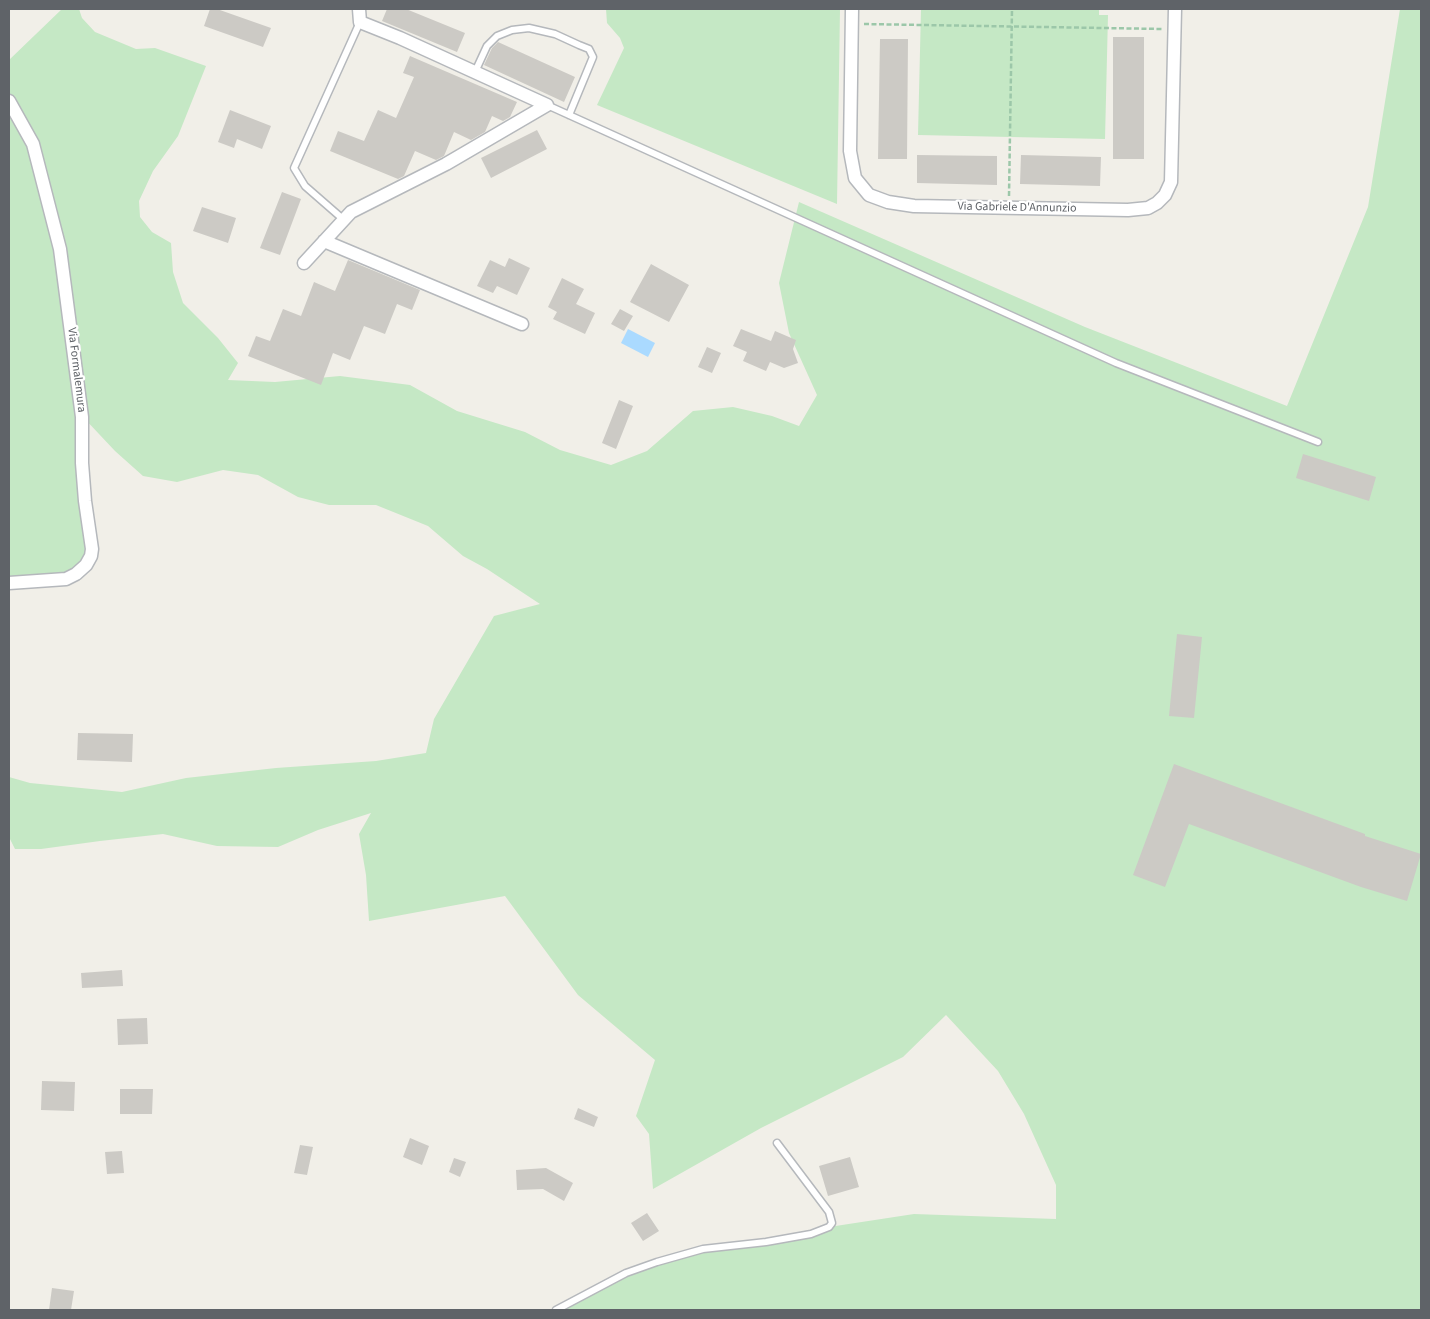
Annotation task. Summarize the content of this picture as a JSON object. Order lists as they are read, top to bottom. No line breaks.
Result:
{"streets":{"street":["Via Gabriele D'Annunzio","Via Formalemura"]}}
